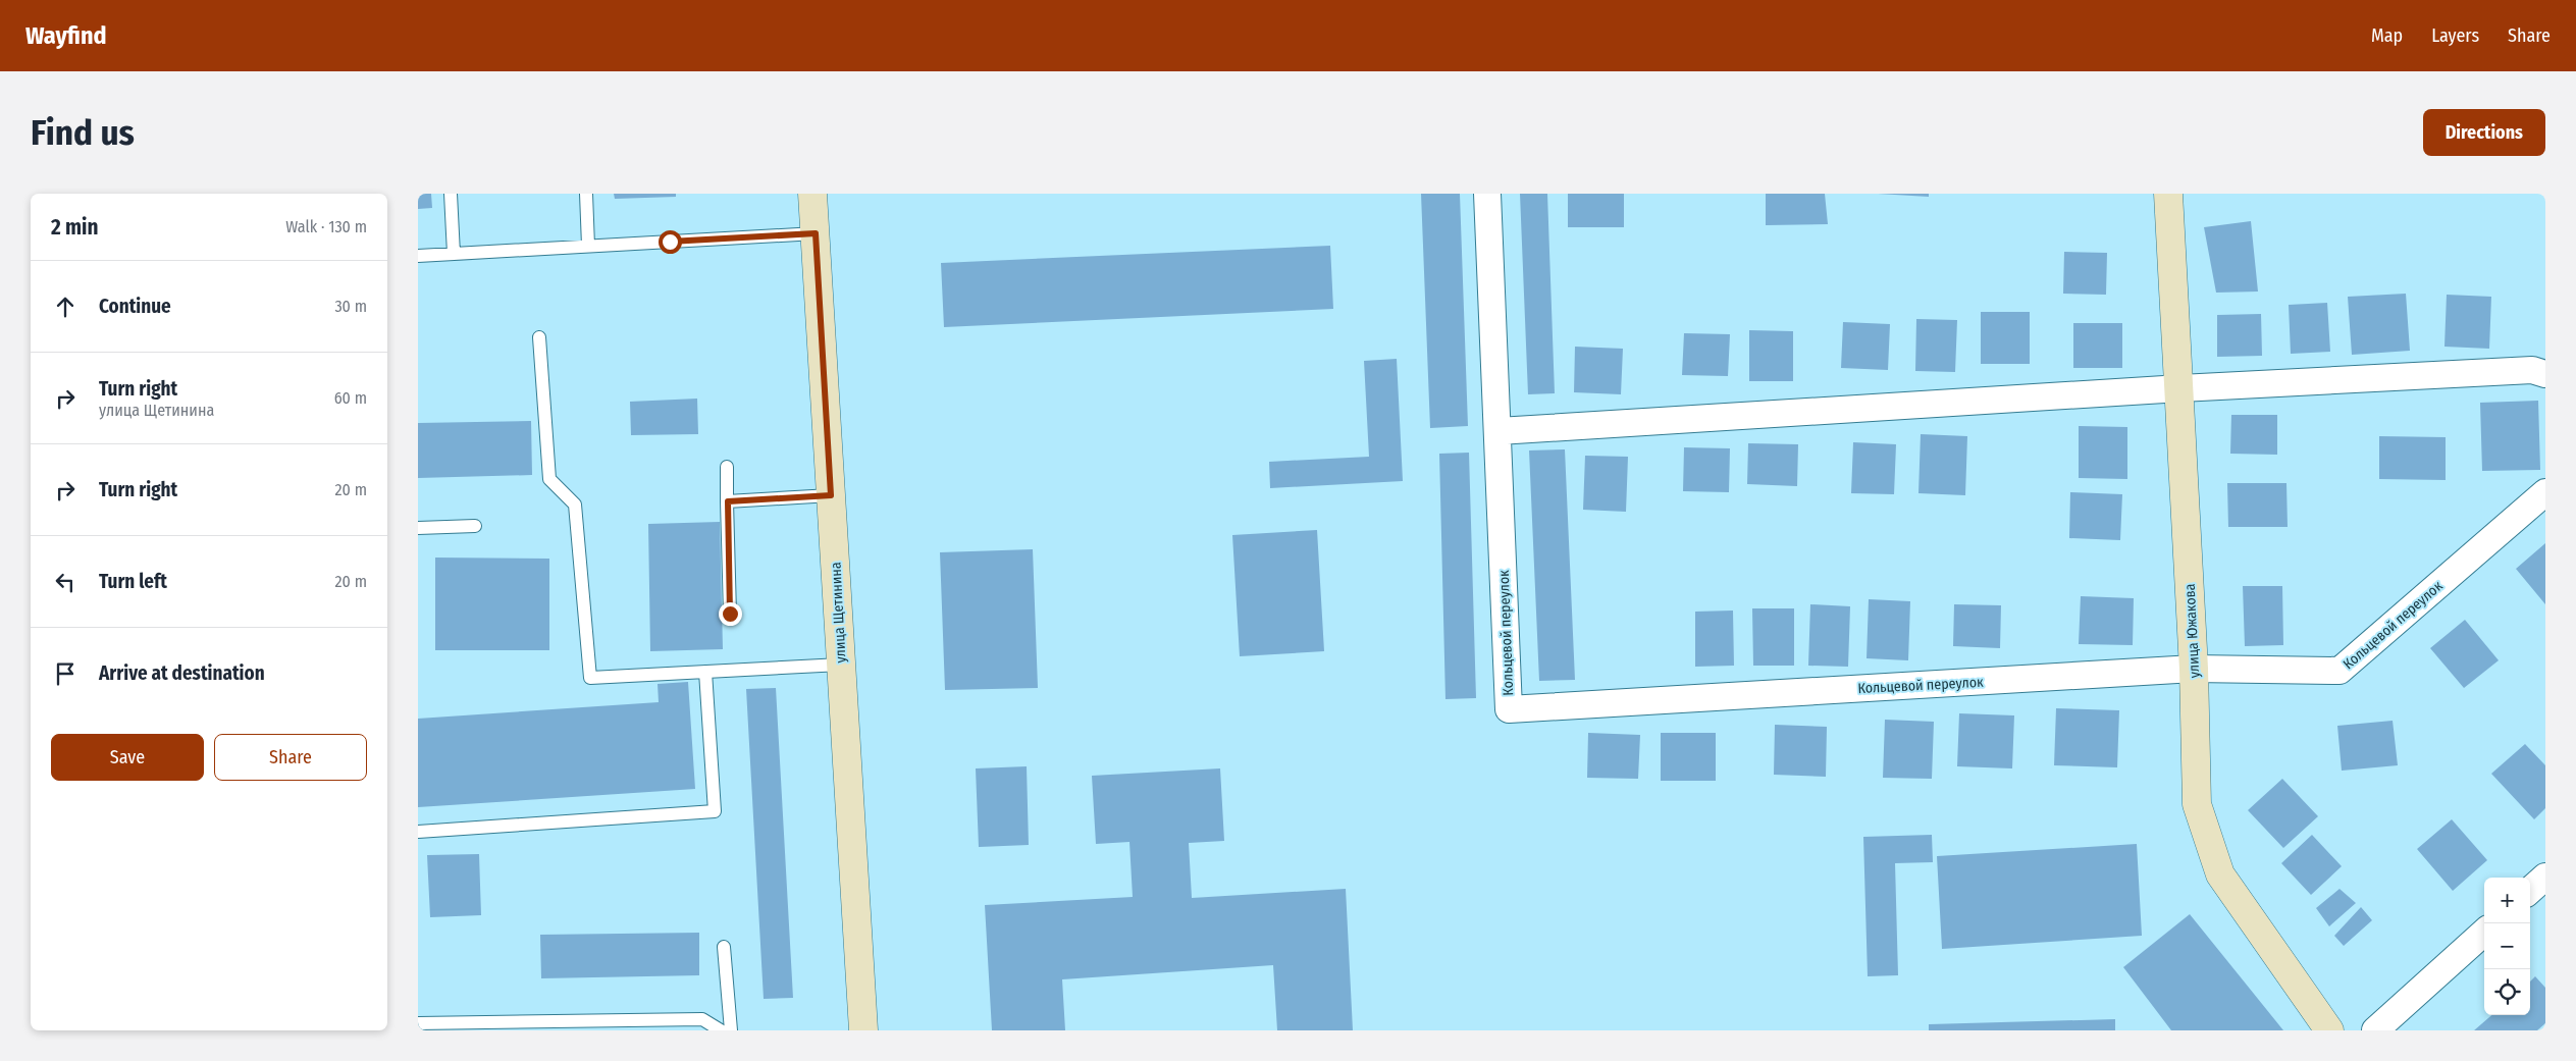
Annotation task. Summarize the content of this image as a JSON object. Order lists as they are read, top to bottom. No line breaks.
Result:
{"streets":{"street":["улица Щетинина","Кольцевой переулок","улица Южакова"]},"crossings":[["Кольцевой переулок","улица Южакова"]],"page":{"header":"Wayfind","nav":["Map","Layers","Share"],"buttons":["Directions",["Save","Share"]],"title":"Find us","heading":["2 min","Walk · 130 m"],"list":[["Continue","30 m"],["Turn right","улица Щетинина","60 m"],["Turn right","20 m"],["Turn left","20 m"],"Arrive at destination"],"map_buttons":["+","−"]}}
